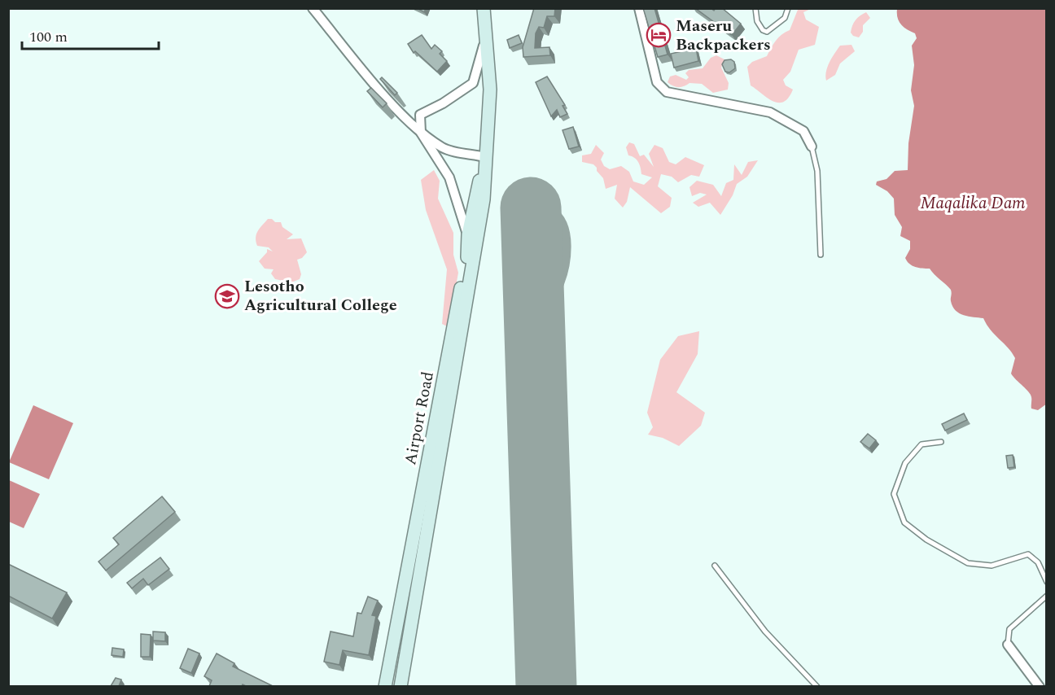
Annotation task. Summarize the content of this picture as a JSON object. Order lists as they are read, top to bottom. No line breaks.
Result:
{"streets":{"main road":["Airport Road"]},"water":["Maqalika Dam"],"places":{"hotel":["Maseru Backpackers"],"school or university":["Lesotho Agricultural College"]},"scale_bar":"100 m"}
